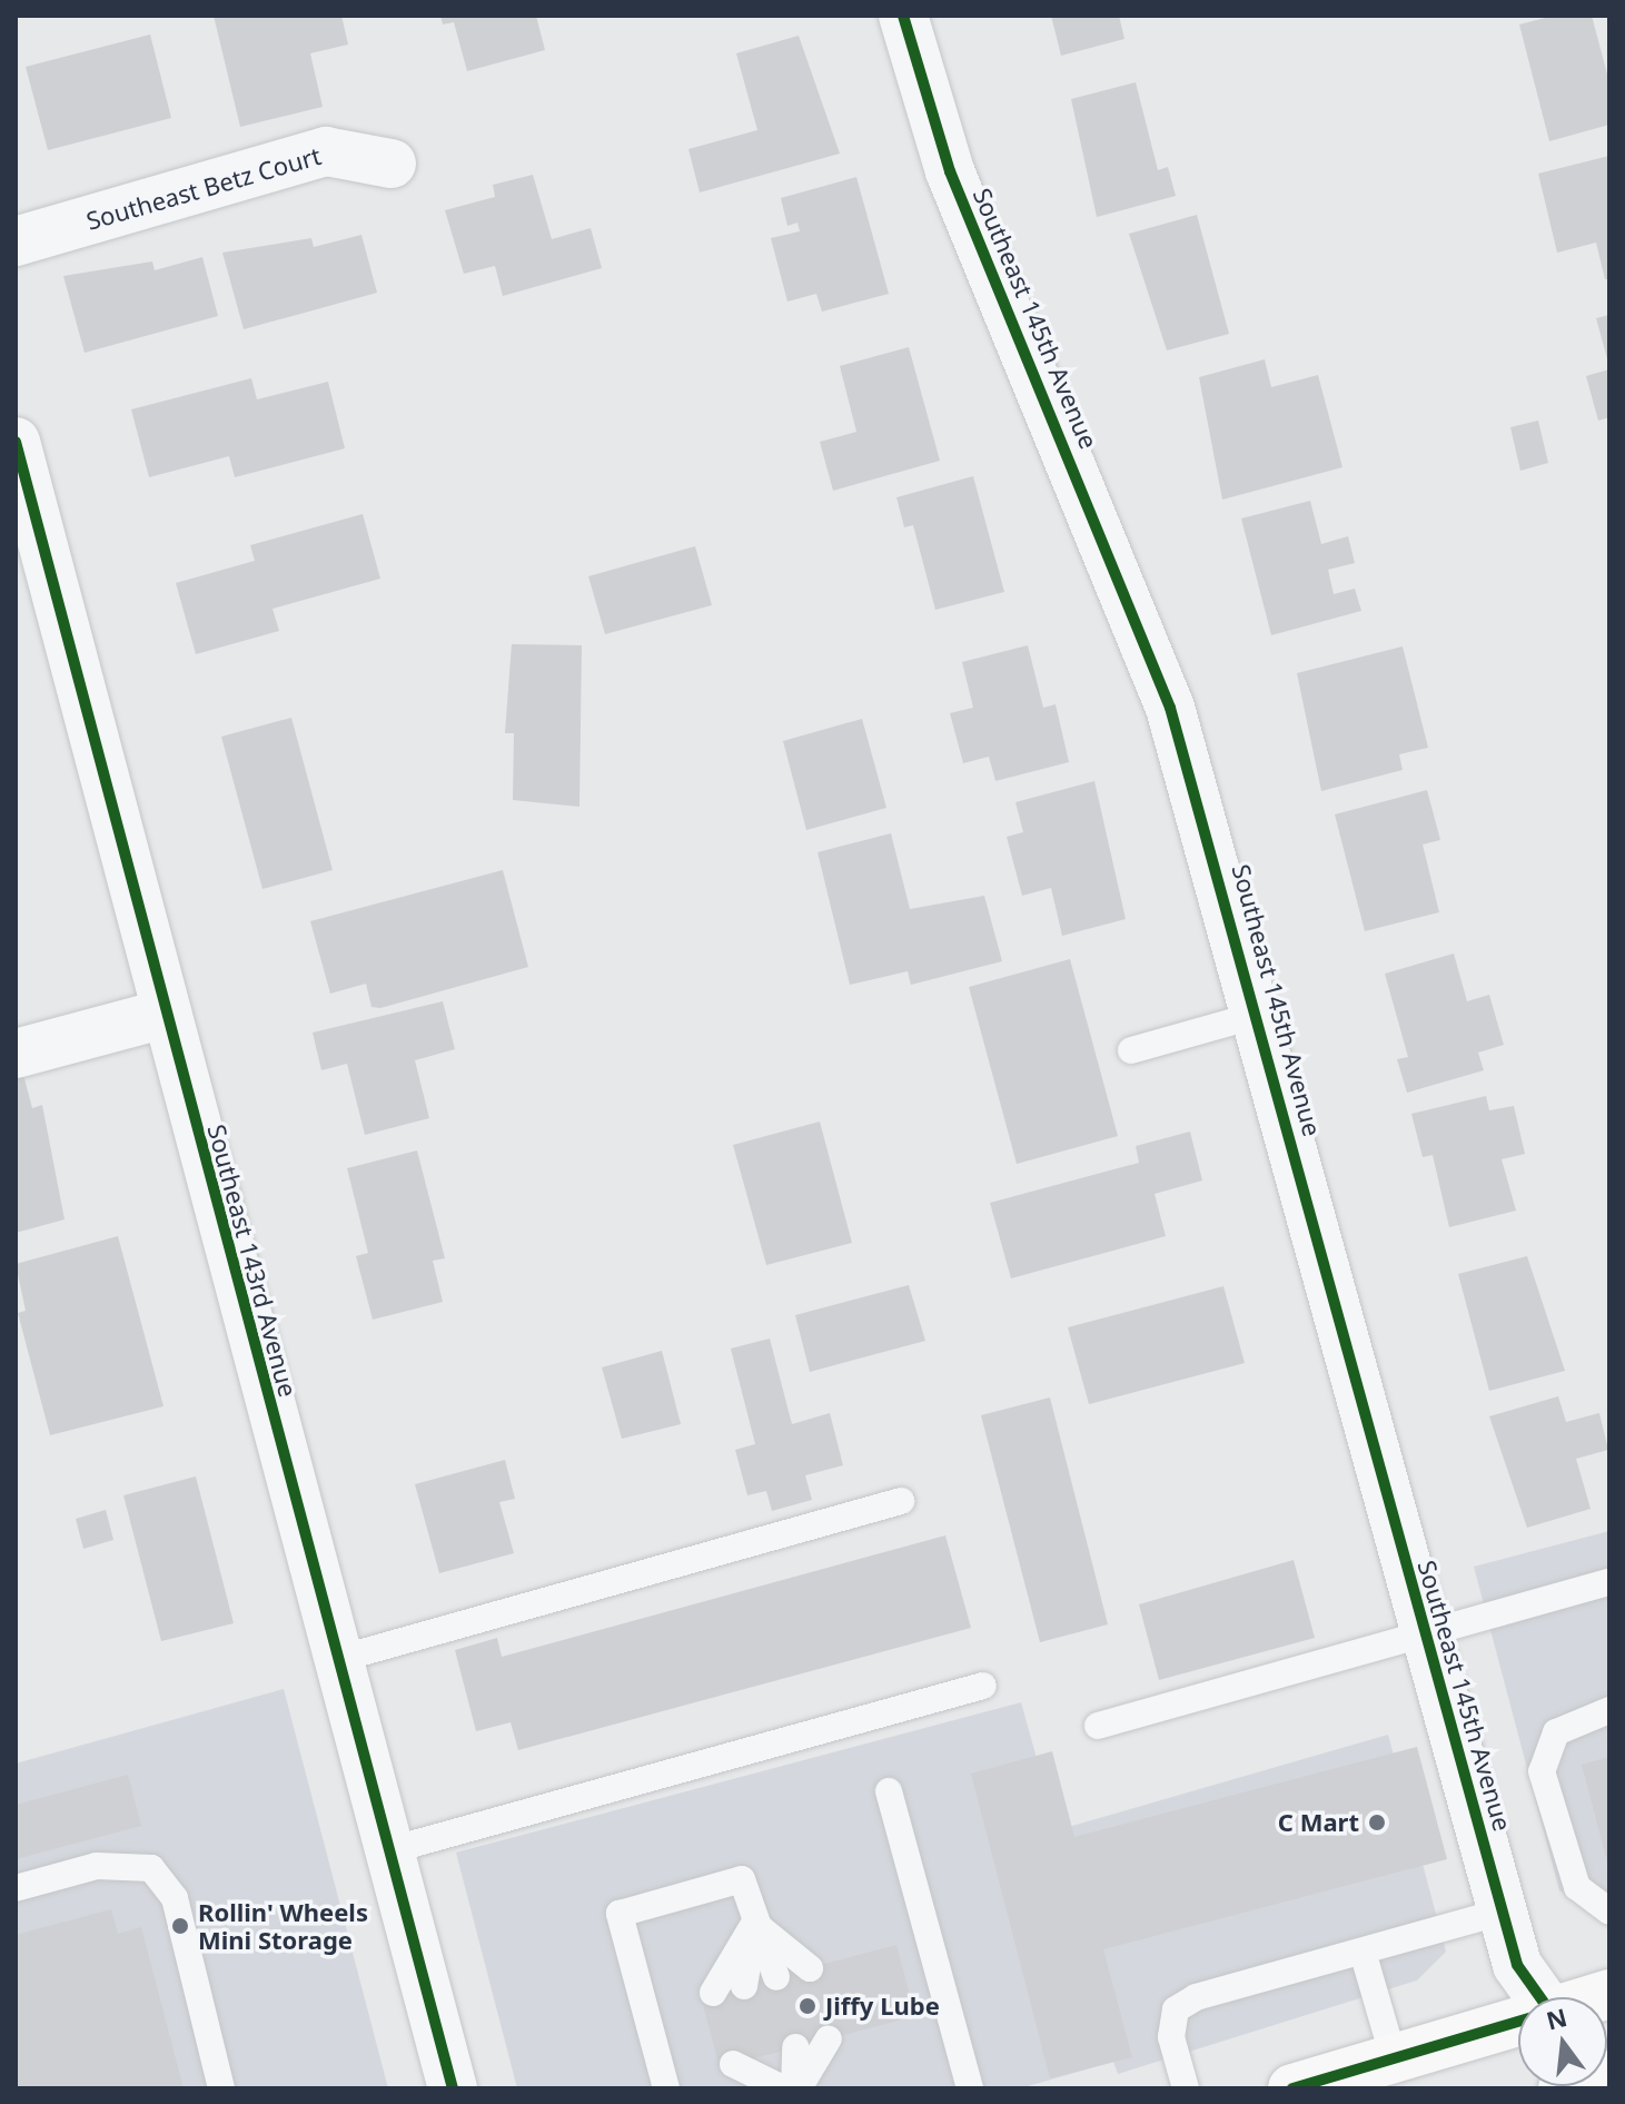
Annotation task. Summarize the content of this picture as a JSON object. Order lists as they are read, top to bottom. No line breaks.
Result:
{"streets":{"street":["Southeast Betz Court","Southeast 145th Avenue","Southeast 143rd Avenue"]},"places":["C Mart","Rollin' Wheels Mini Storage","Jiffy Lube"],"north":"top"}
